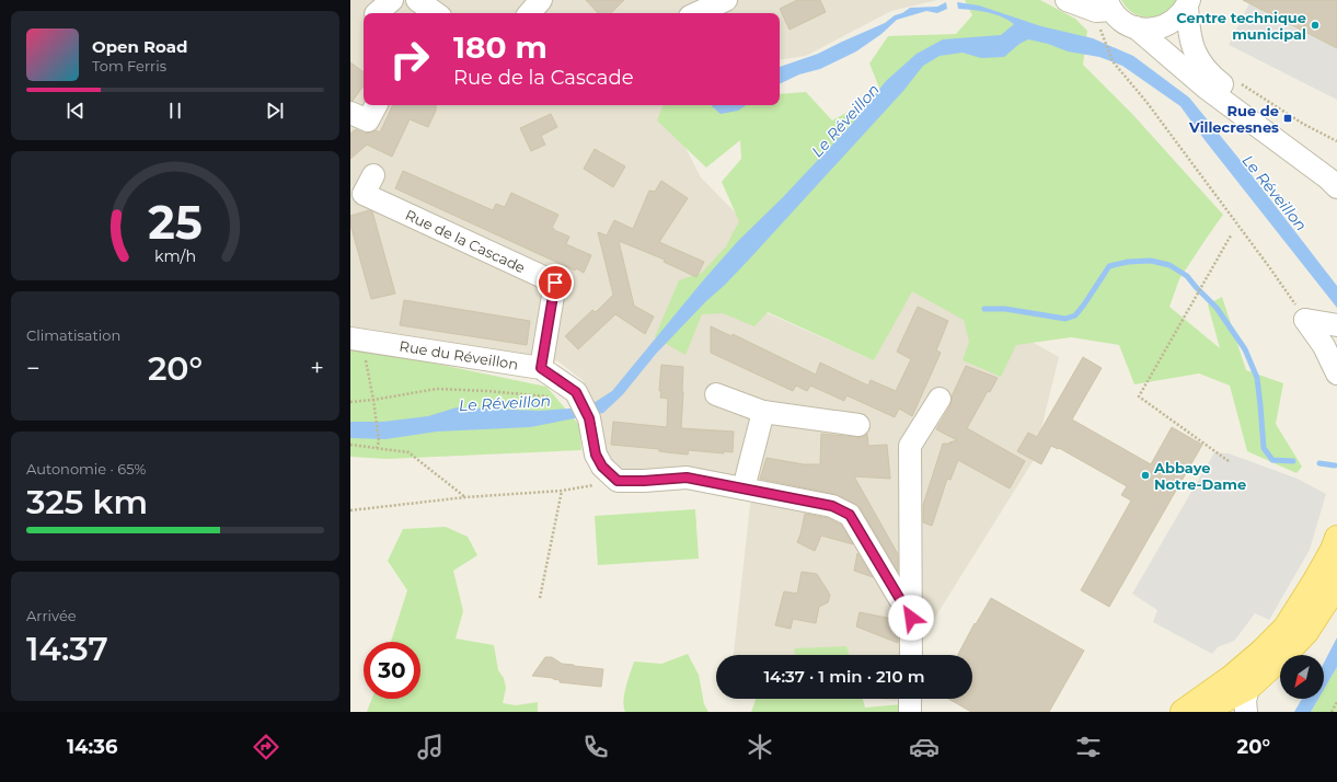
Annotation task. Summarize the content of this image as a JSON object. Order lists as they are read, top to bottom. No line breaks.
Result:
{"streets":{"street":["Rue de la Cascade","Rue du Réveillon"]},"crossings":[["Rue de la Cascade","Rue du Réveillon"]],"water":["Le Réveillon"],"places":{"other":["Centre technique municipal","Abbaye Notre-Dame"],"transit":["Rue de Villecresnes"]},"north":"bottom left","page":{"turn":["180 m","Rue de la Cascade"],"song":["Open Road","Tom Ferris"],"tile":["Climatisation",["Autonomie · 65%","325 km"],["Arrivée","14:37"]],"heat":["−","20°","+"],"limit":"30","trip":"14:37 · 1 min · 210 m","tabs":["14:36","20°"],"gauge":["25","km/h"]}}
